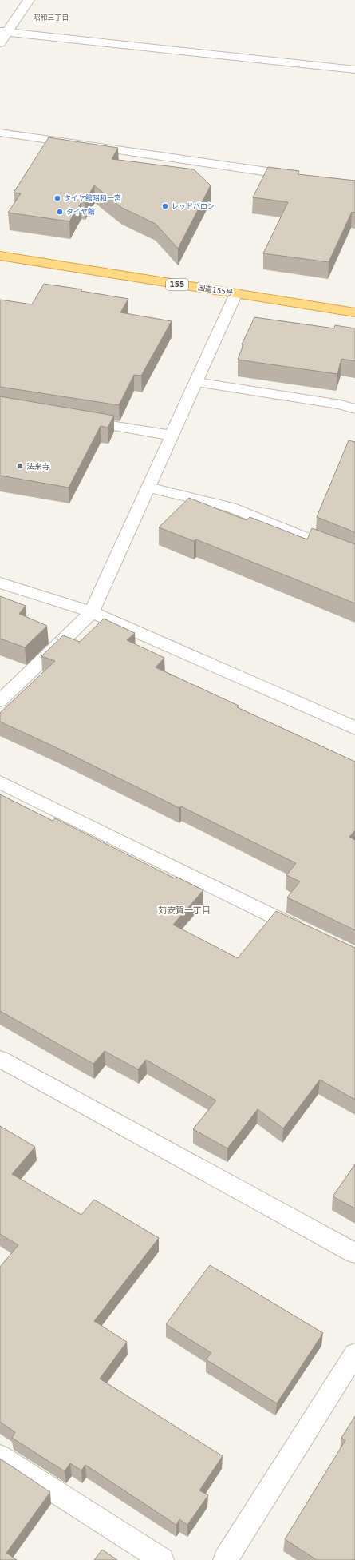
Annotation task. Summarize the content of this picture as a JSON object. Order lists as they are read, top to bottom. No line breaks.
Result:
{"streets":{"highway":["155","国道155号"]},"districts":["昭和三丁目","苅安賀一丁目"],"places":["タイヤ館昭和一宮","レッドバロン","タイヤ館","法来寺"]}
